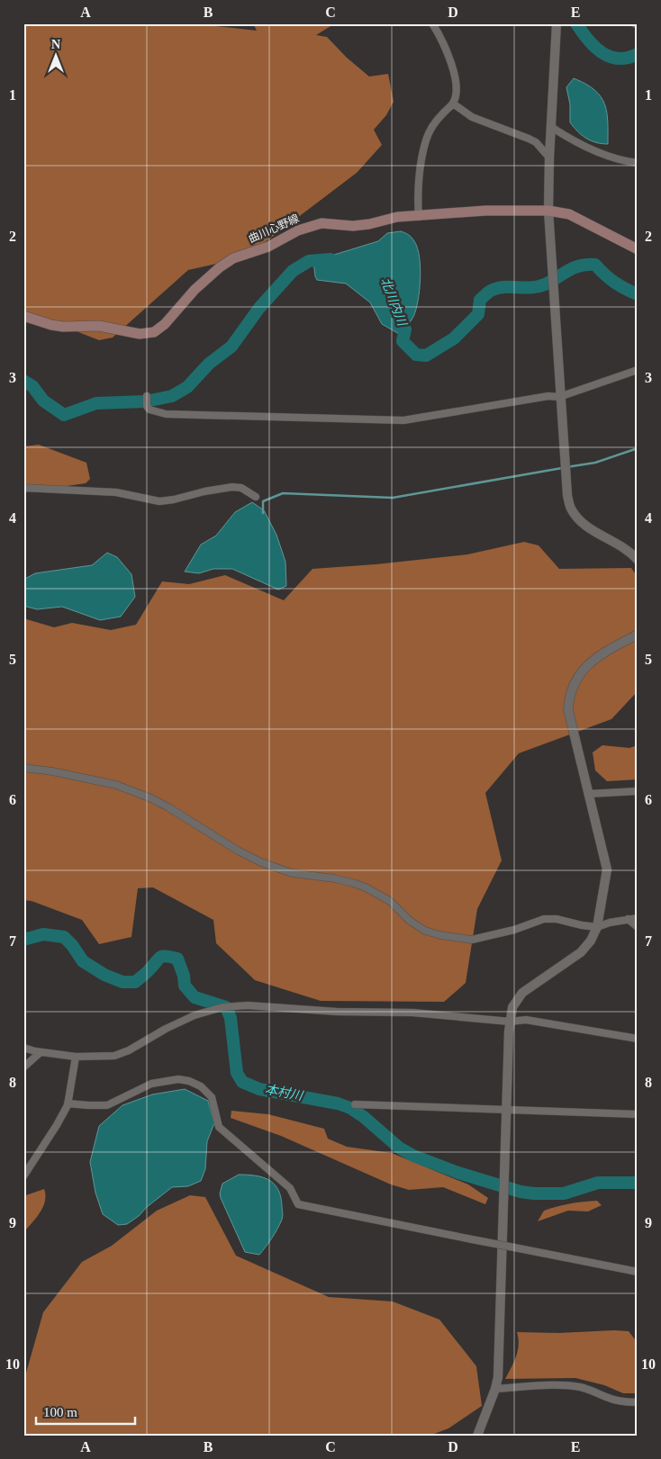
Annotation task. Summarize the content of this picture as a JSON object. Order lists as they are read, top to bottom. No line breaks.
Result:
{"streets":{"main road":["曲川心野線"]},"water":["北川内川","本村川"],"scale_bar":"100 m","north":"top","grid":{"columns":["A","B","C","D","E"],"rows":["1","2","3","4","5","6","7","8","9","10"]}}
